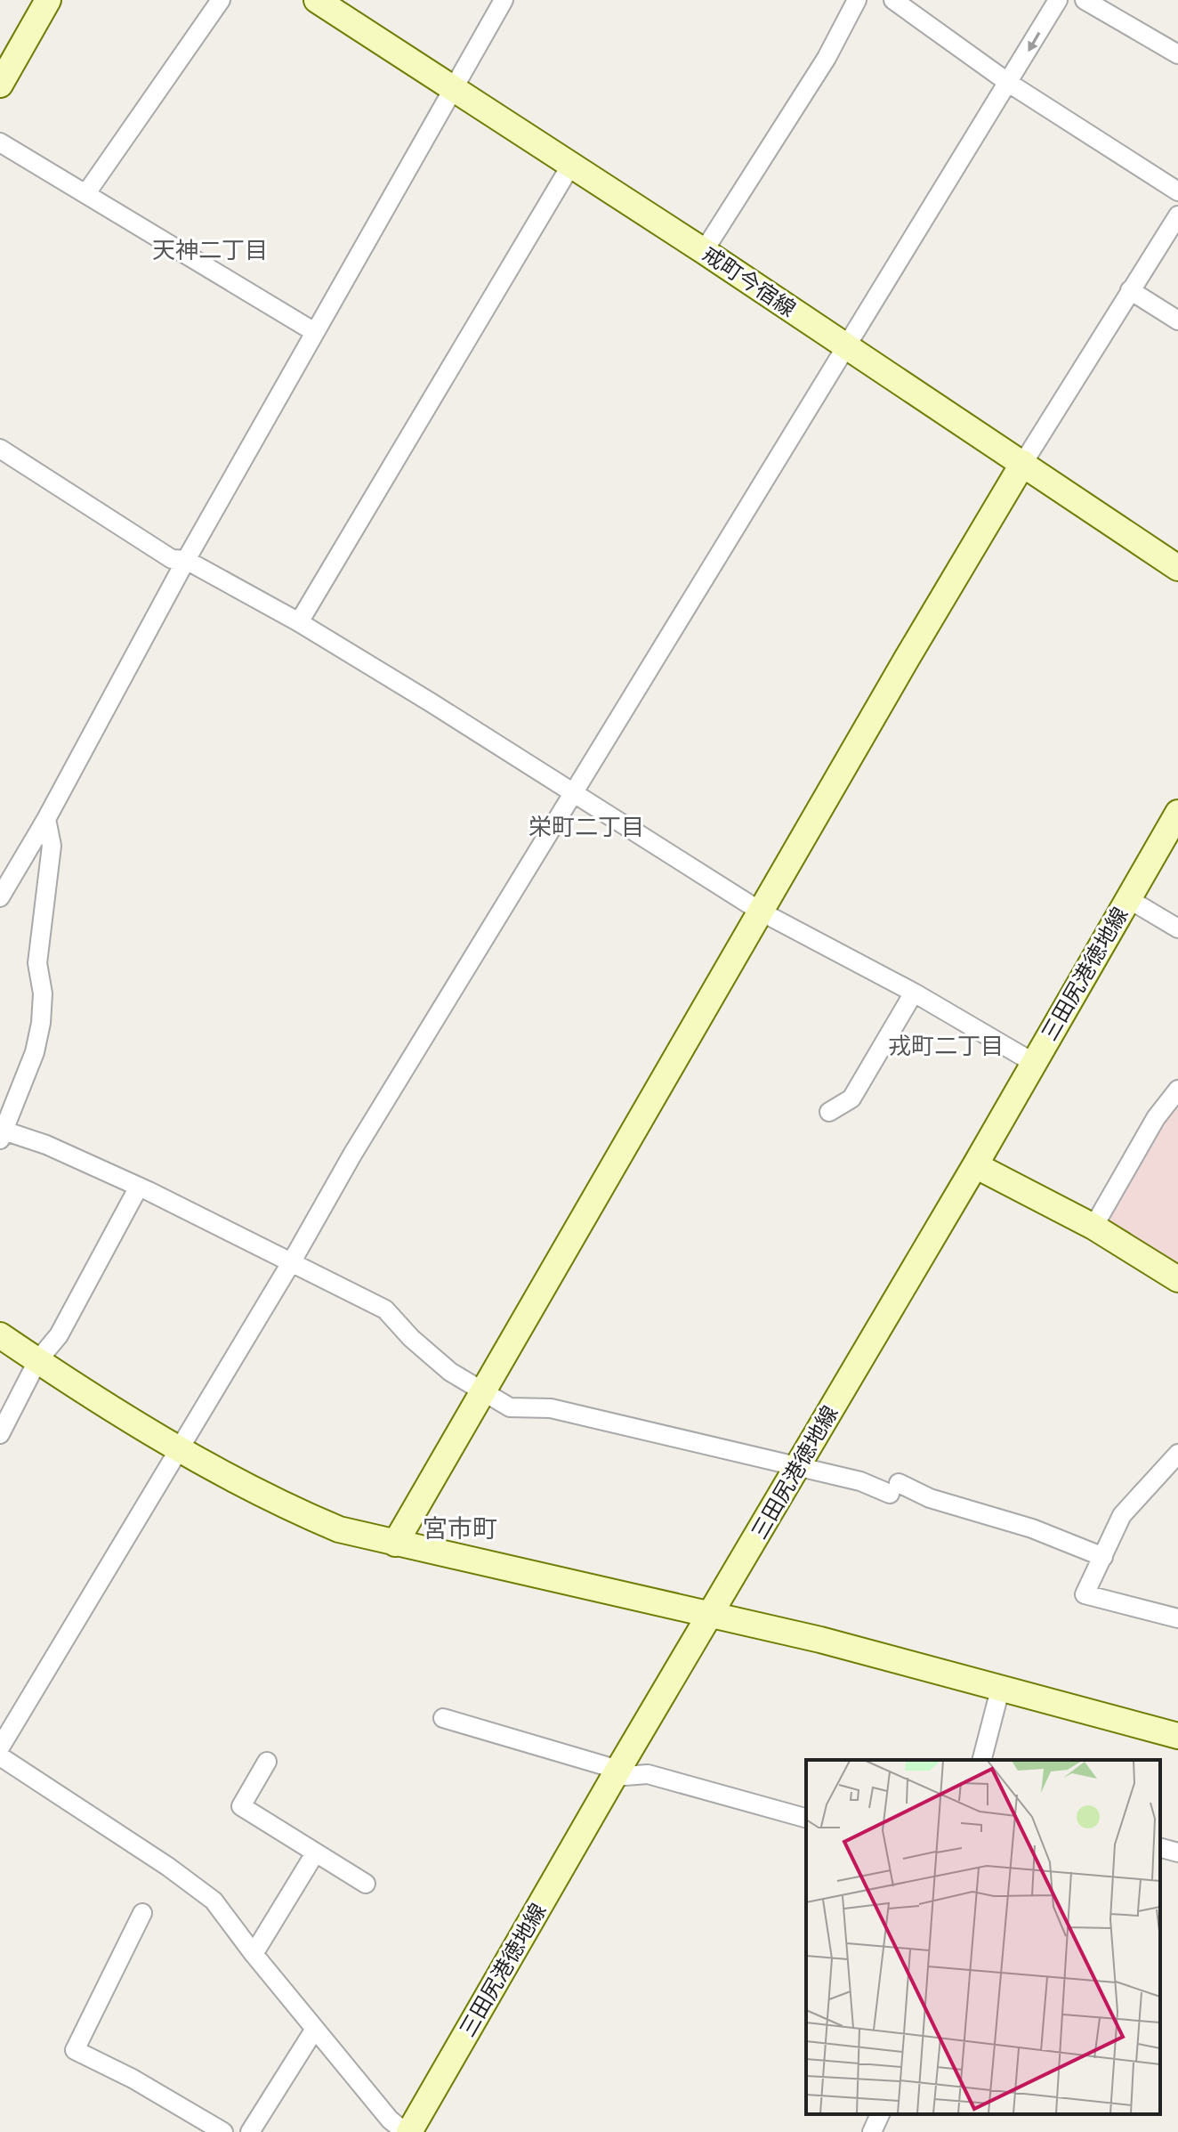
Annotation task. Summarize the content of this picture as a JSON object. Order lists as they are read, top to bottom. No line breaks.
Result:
{"streets":{"street":["戒町今宿線","三田尻港徳地線"]},"districts":["天神二丁目","栄町二丁目","戎町二丁目","宮市町"]}
